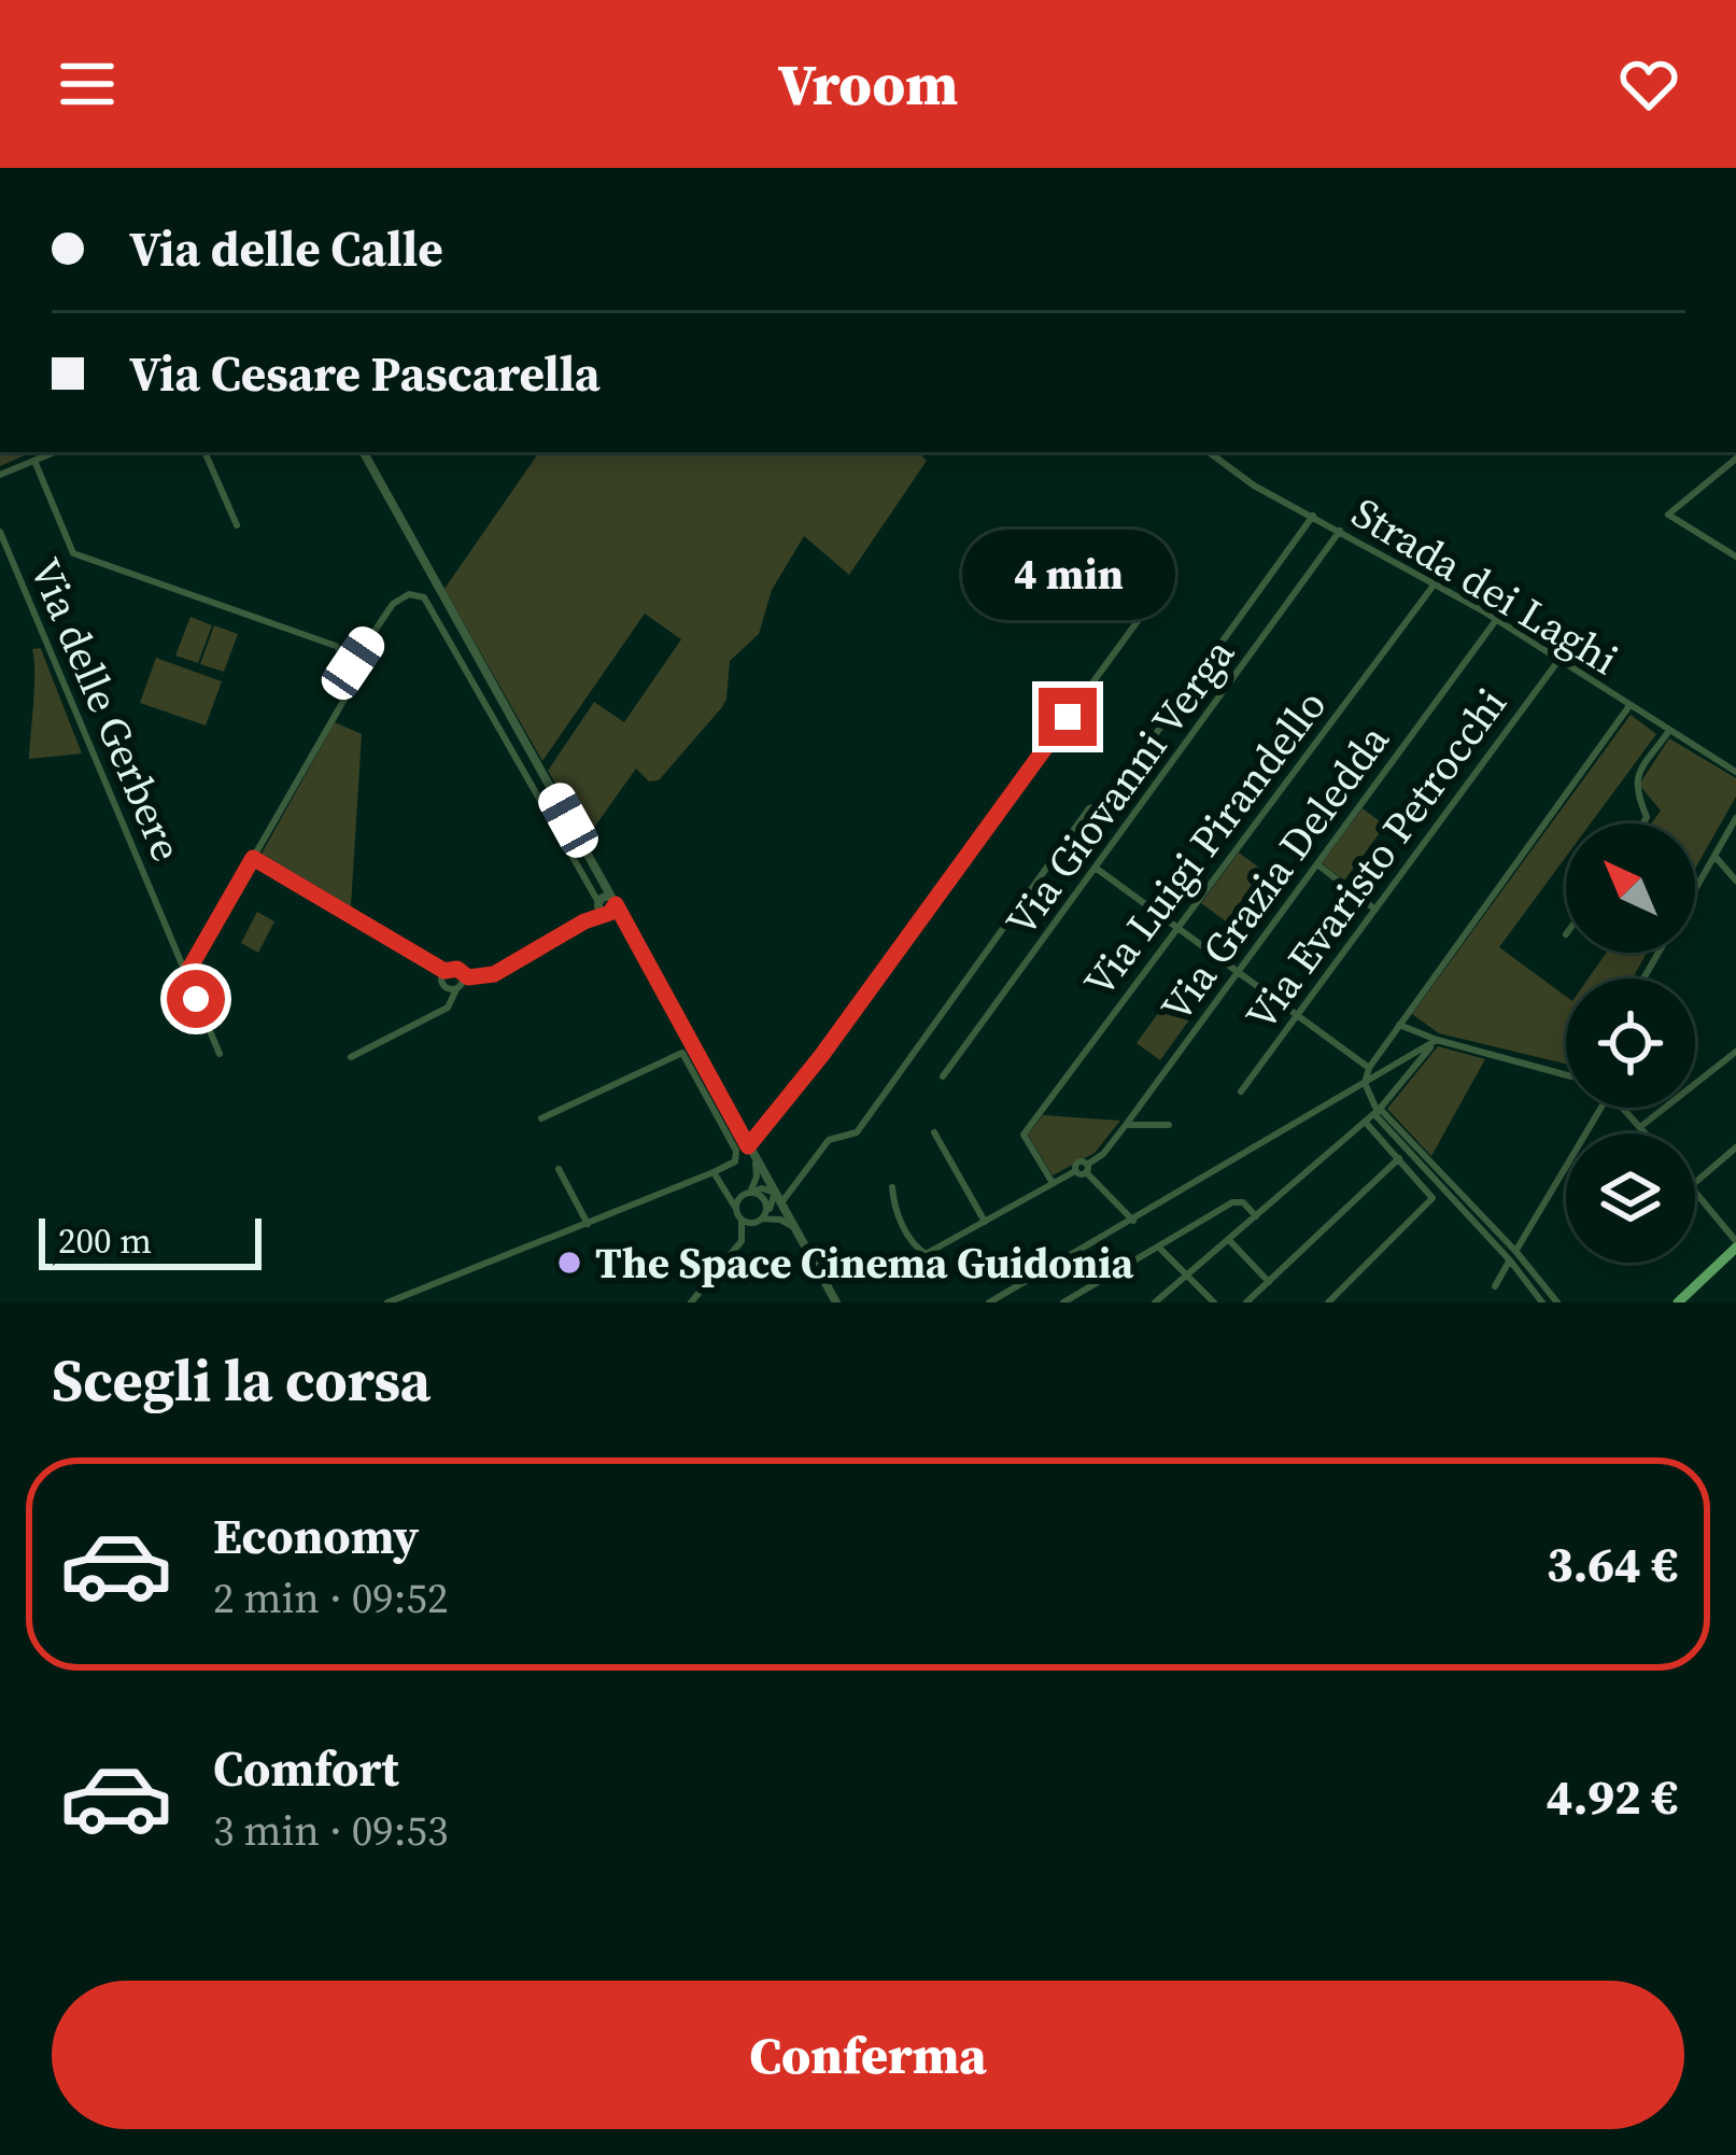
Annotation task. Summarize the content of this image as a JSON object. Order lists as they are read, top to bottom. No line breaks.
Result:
{"streets":{"street":["Strada dei Laghi","Via delle Gerbere","Via Giovanni Verga","Via Luigi Pirandello","Via Evaristo Petrocchi","Via Grazia Deledda"]},"crossings":[["Strada dei Laghi","Via Giovanni Verga"],["Strada dei Laghi","Via Luigi Pirandello"],["Strada dei Laghi","Via Evaristo Petrocchi"],["Strada dei Laghi","Via Grazia Deledda"]],"places":["The Space Cinema Guidonia"],"scale_bar":"200 m","north":"top left","page":{"header":"Vroom","banner":["Via delle Calle","Via Cesare Pascarella"],"bubble":"4 min","scale":"200 m","heading":"Scegli la corsa","list":[{"name":"Economy","note":"2 min · 09:52","value":"3.64 €"},{"name":"Comfort","note":"3 min · 09:53","value":"4.92 €"}],"buttons":"Conferma"}}
